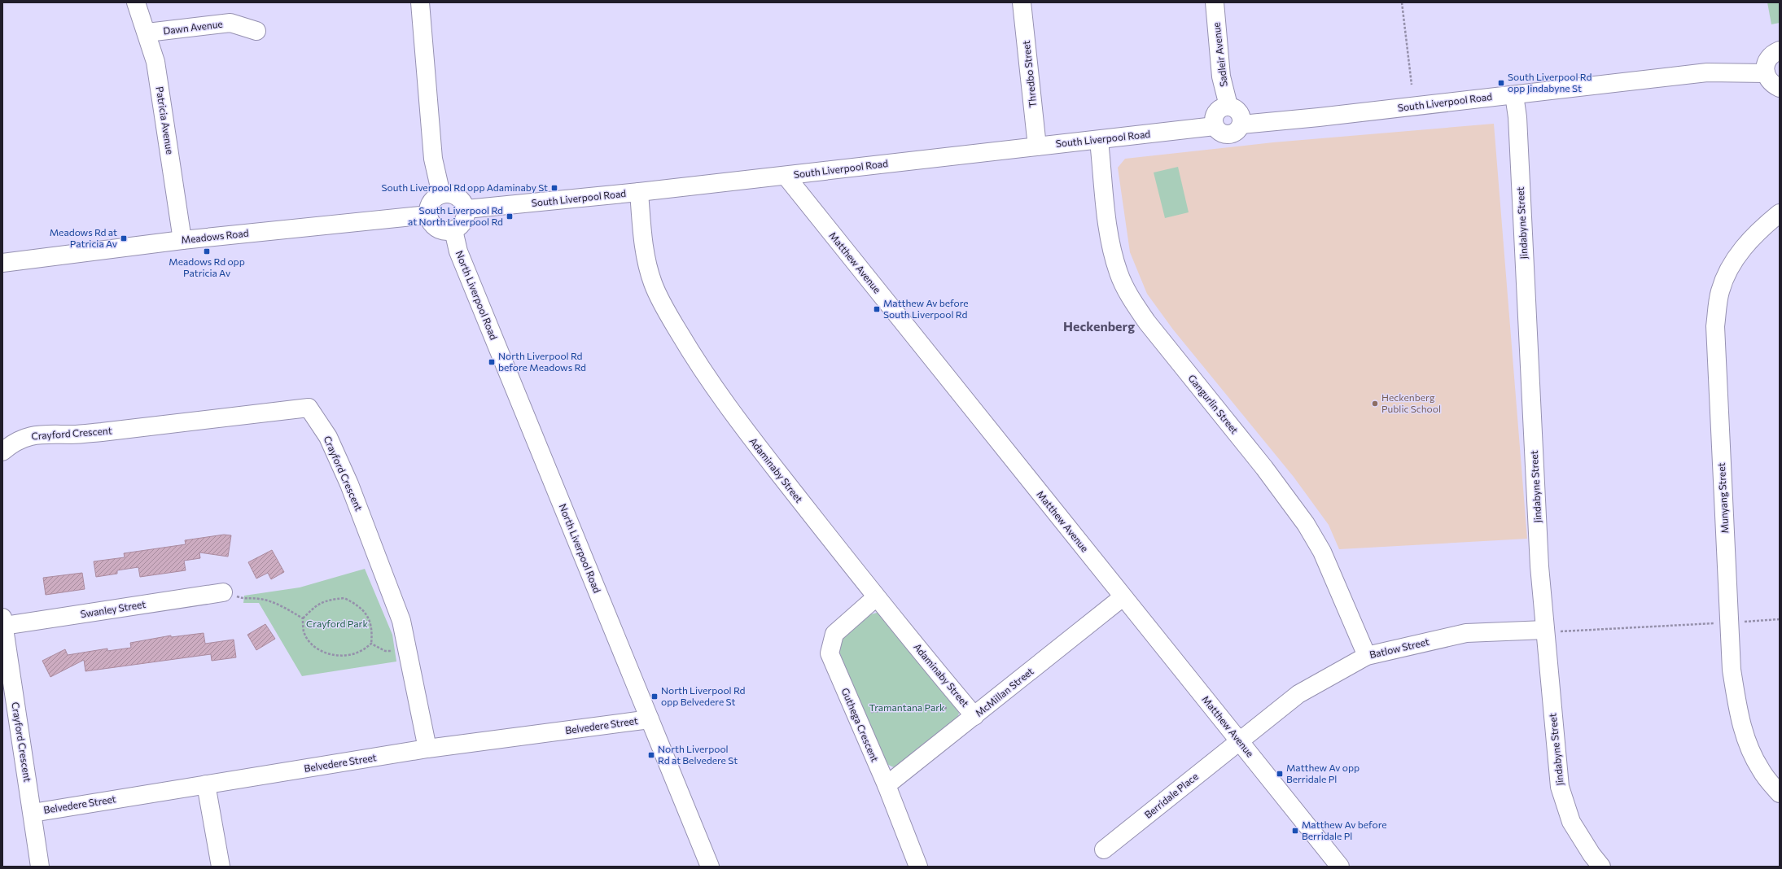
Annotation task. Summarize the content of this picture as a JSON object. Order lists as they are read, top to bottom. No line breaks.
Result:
{"streets":{"street":["Dawn Avenue","Sadleir Avenue","Thredbo Street","South Liverpool Road","Patricia Avenue","Jindabyne Street","Meadows Road","Matthew Avenue","North Liverpool Road","Gangurlin Street","Crayford Crescent","Adaminaby Street","Munyang Street","Swanley Street","Batlow Street","McMillan Street","Guthega Crescent","Belvedere Street","Berridale Place"]},"crossings":[["Dawn Avenue","Patricia Avenue"],["Sadleir Avenue","South Liverpool Road"],["Thredbo Street","South Liverpool Road"],["South Liverpool Road","Jindabyne Street"],["South Liverpool Road","Meadows Road"],["South Liverpool Road","Matthew Avenue"],["South Liverpool Road","North Liverpool Road"],["South Liverpool Road","Gangurlin Street"],["South Liverpool Road","Adaminaby Street"],["Patricia Avenue","Meadows Road"],["Jindabyne Street","Batlow Street"],["Meadows Road","North Liverpool Road"],["Matthew Avenue","Batlow Street"],["Matthew Avenue","McMillan Street"],["Matthew Avenue","Berridale Place"],["North Liverpool Road","Belvedere Street"],["Gangurlin Street","Batlow Street"],["Crayford Crescent","Swanley Street"],["Crayford Crescent","Belvedere Street"],["Adaminaby Street","McMillan Street"],["Adaminaby Street","Guthega Crescent"],["Batlow Street","Berridale Place"],["McMillan Street","Guthega Crescent"]],"districts":["Heckenberg"],"parks":["Crayford Park","Tramantana Park"],"places":{"transit":["South Liverpool Rd opp Jindabyne St","South Liverpool Rd opp Adaminaby St","South Liverpool Rd at North Liverpool Rd","Meadows Rd at Patricia Av","Meadows Rd opp Patricia Av","Matthew Av before South Liverpool Rd","North Liverpool Rd before Meadows Rd","North Liverpool Rd opp Belvedere St","North Liverpool Rd at Belvedere St","Matthew Av opp Berridale Pl","Matthew Av before Berridale Pl"],"other":["Heckenberg Public School"]}}
